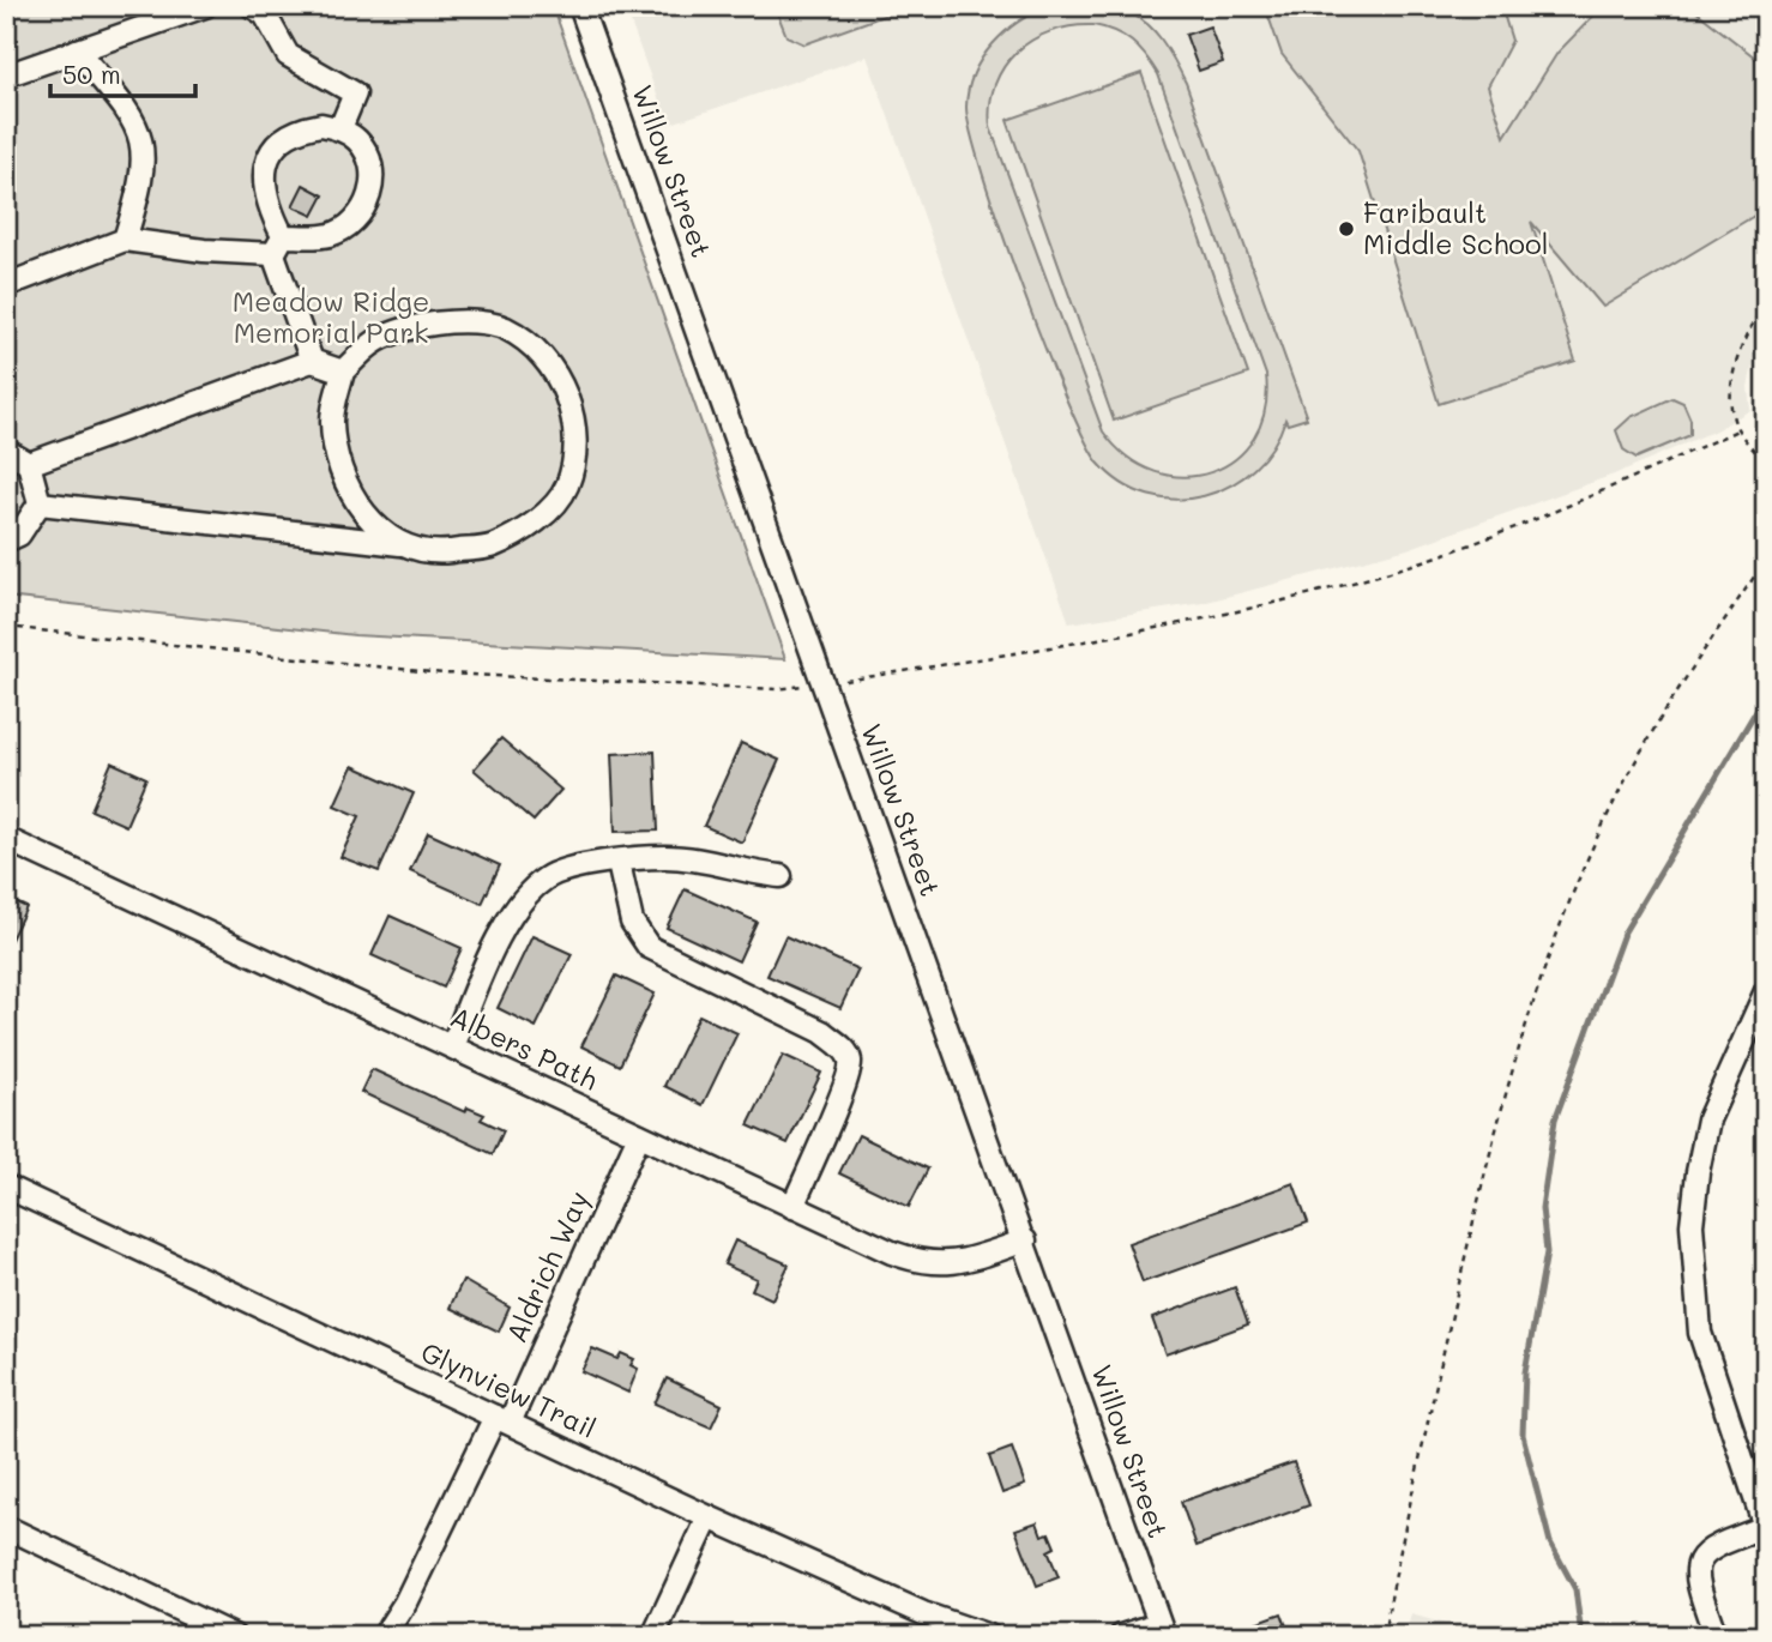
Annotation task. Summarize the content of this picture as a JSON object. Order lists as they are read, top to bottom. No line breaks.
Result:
{"streets":{"street":["Willow Street","Albers Path","Aldrich Way","Glynview Trail"]},"crossings":[["Willow Street","Albers Path"],["Albers Path","Aldrich Way"],["Aldrich Way","Glynview Trail"]],"parks":["Meadow Ridge Memorial Park"],"places":["Faribault Middle School"],"scale_bar":"50 m"}
